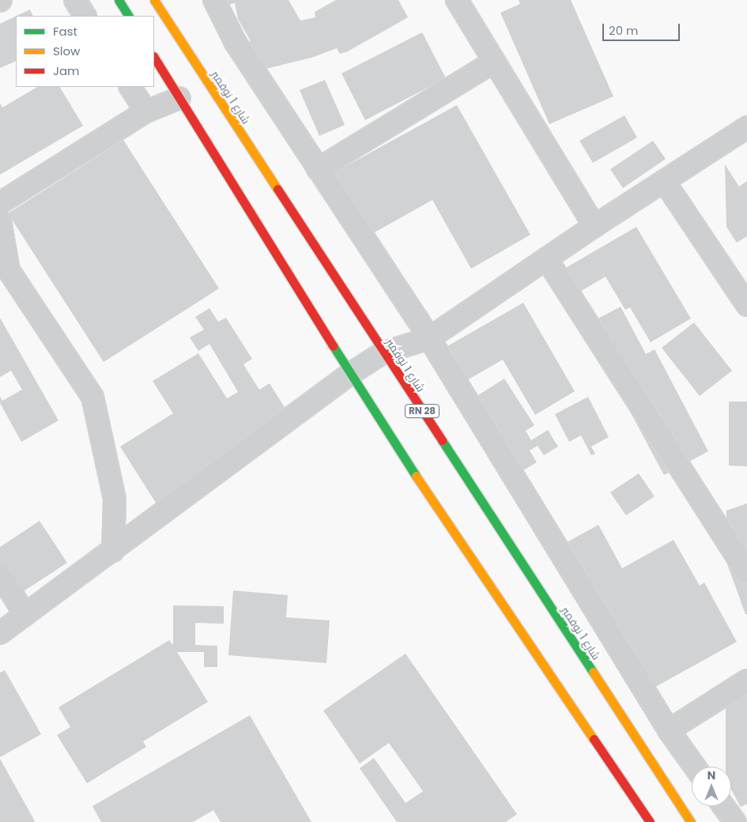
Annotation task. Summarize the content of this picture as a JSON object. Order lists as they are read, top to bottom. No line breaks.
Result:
{"streets":{"main road":["شارع 1 نوفمبر","RN 28"]},"legend":["Fast","Slow","Jam"],"scale_bar":"20 m","north":"top"}
